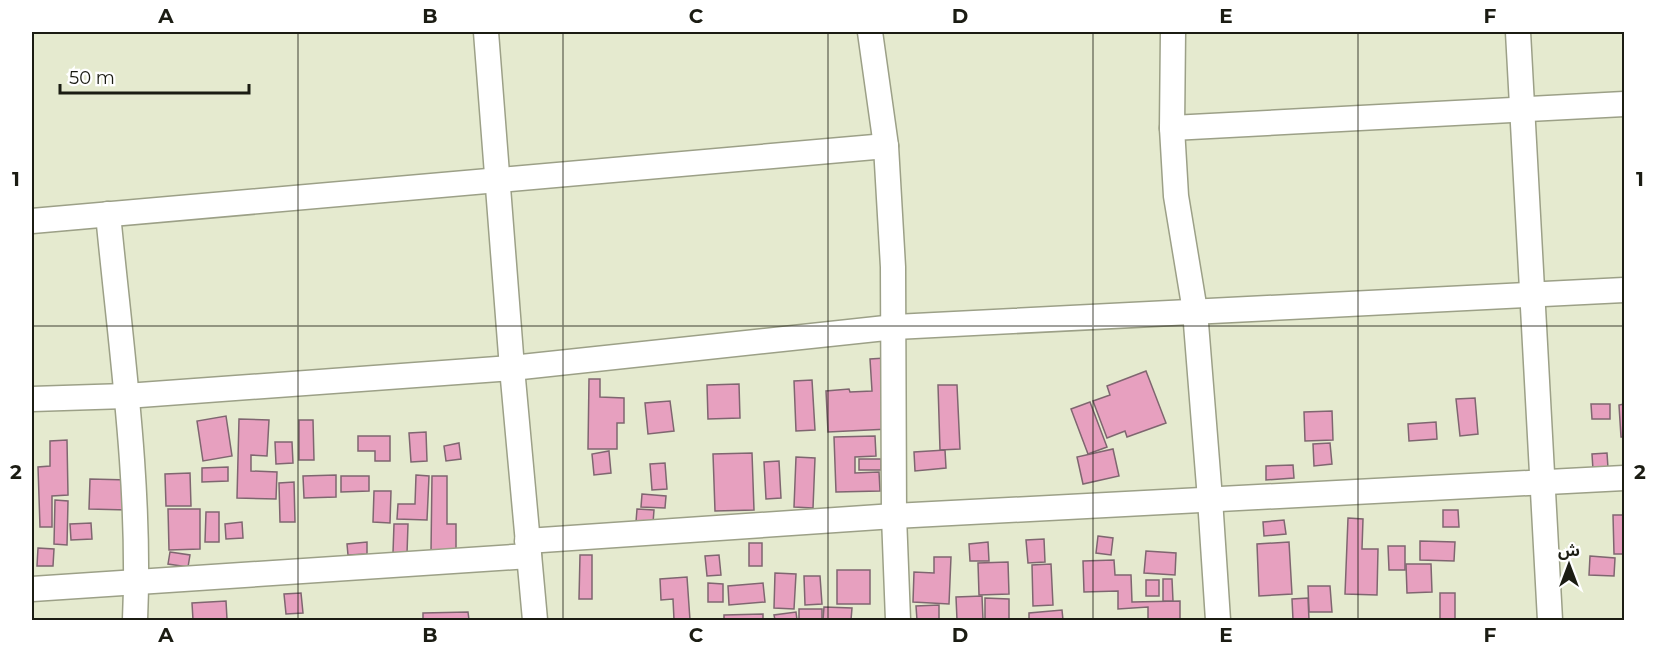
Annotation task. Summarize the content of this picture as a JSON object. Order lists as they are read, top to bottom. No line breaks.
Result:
{"scale_bar":"50 m","north":"top","grid":{"columns":["A","B","C","D","E","F"],"rows":["1","2"]}}
